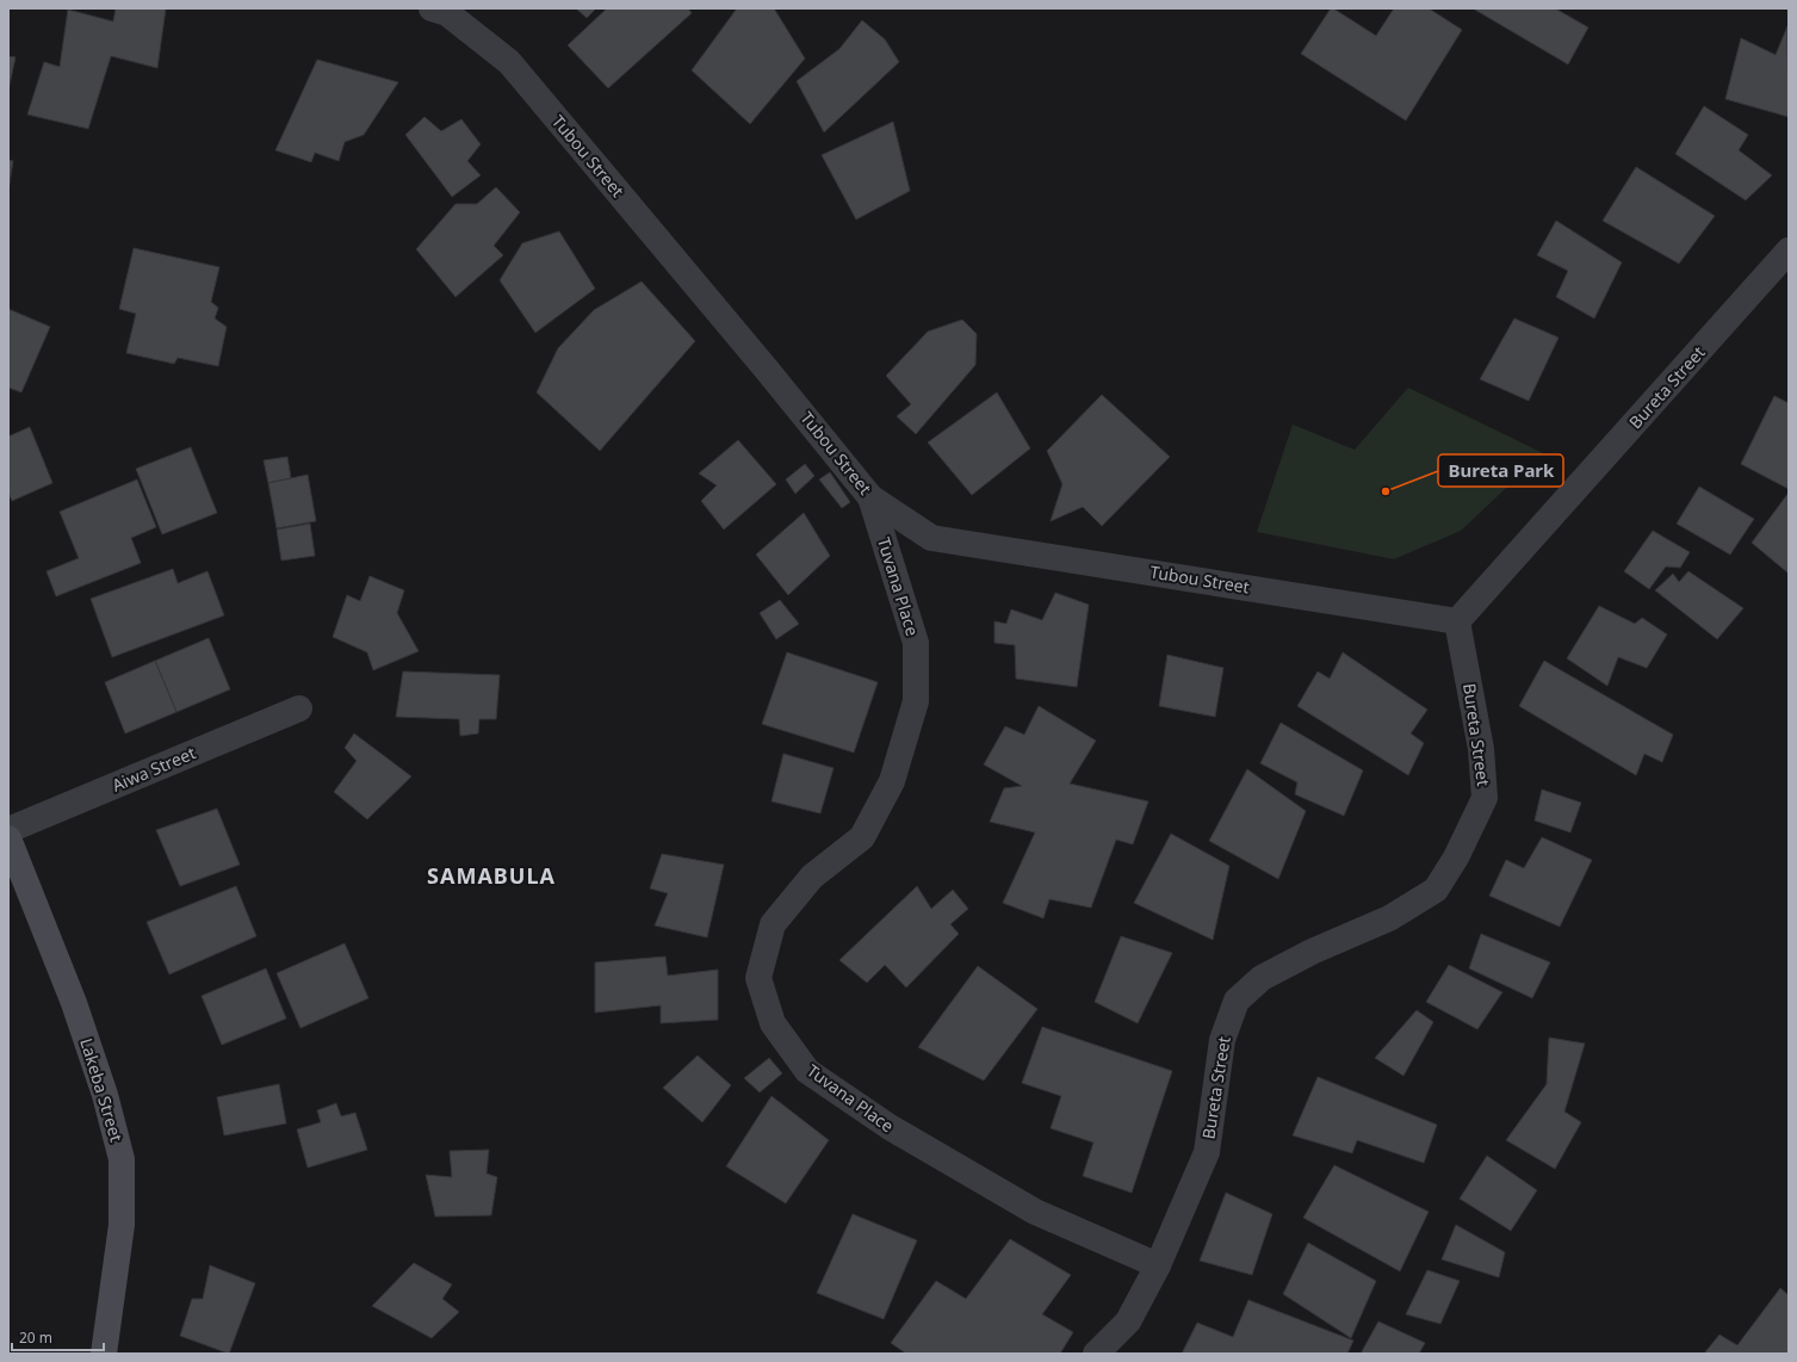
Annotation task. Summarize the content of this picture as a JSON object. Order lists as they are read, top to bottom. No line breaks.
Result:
{"streets":{"main road":["Lakeba Street"],"street":["Tubou Street","Bureta Street","Tuvana Place","Aiwa Street"]},"crossings":[["Tubou Street","Bureta Street"],["Tubou Street","Tuvana Place"],["Bureta Street","Tuvana Place"]],"districts":["SAMABULA"],"places":["Bureta Park"],"scale_bar":"20 m"}
